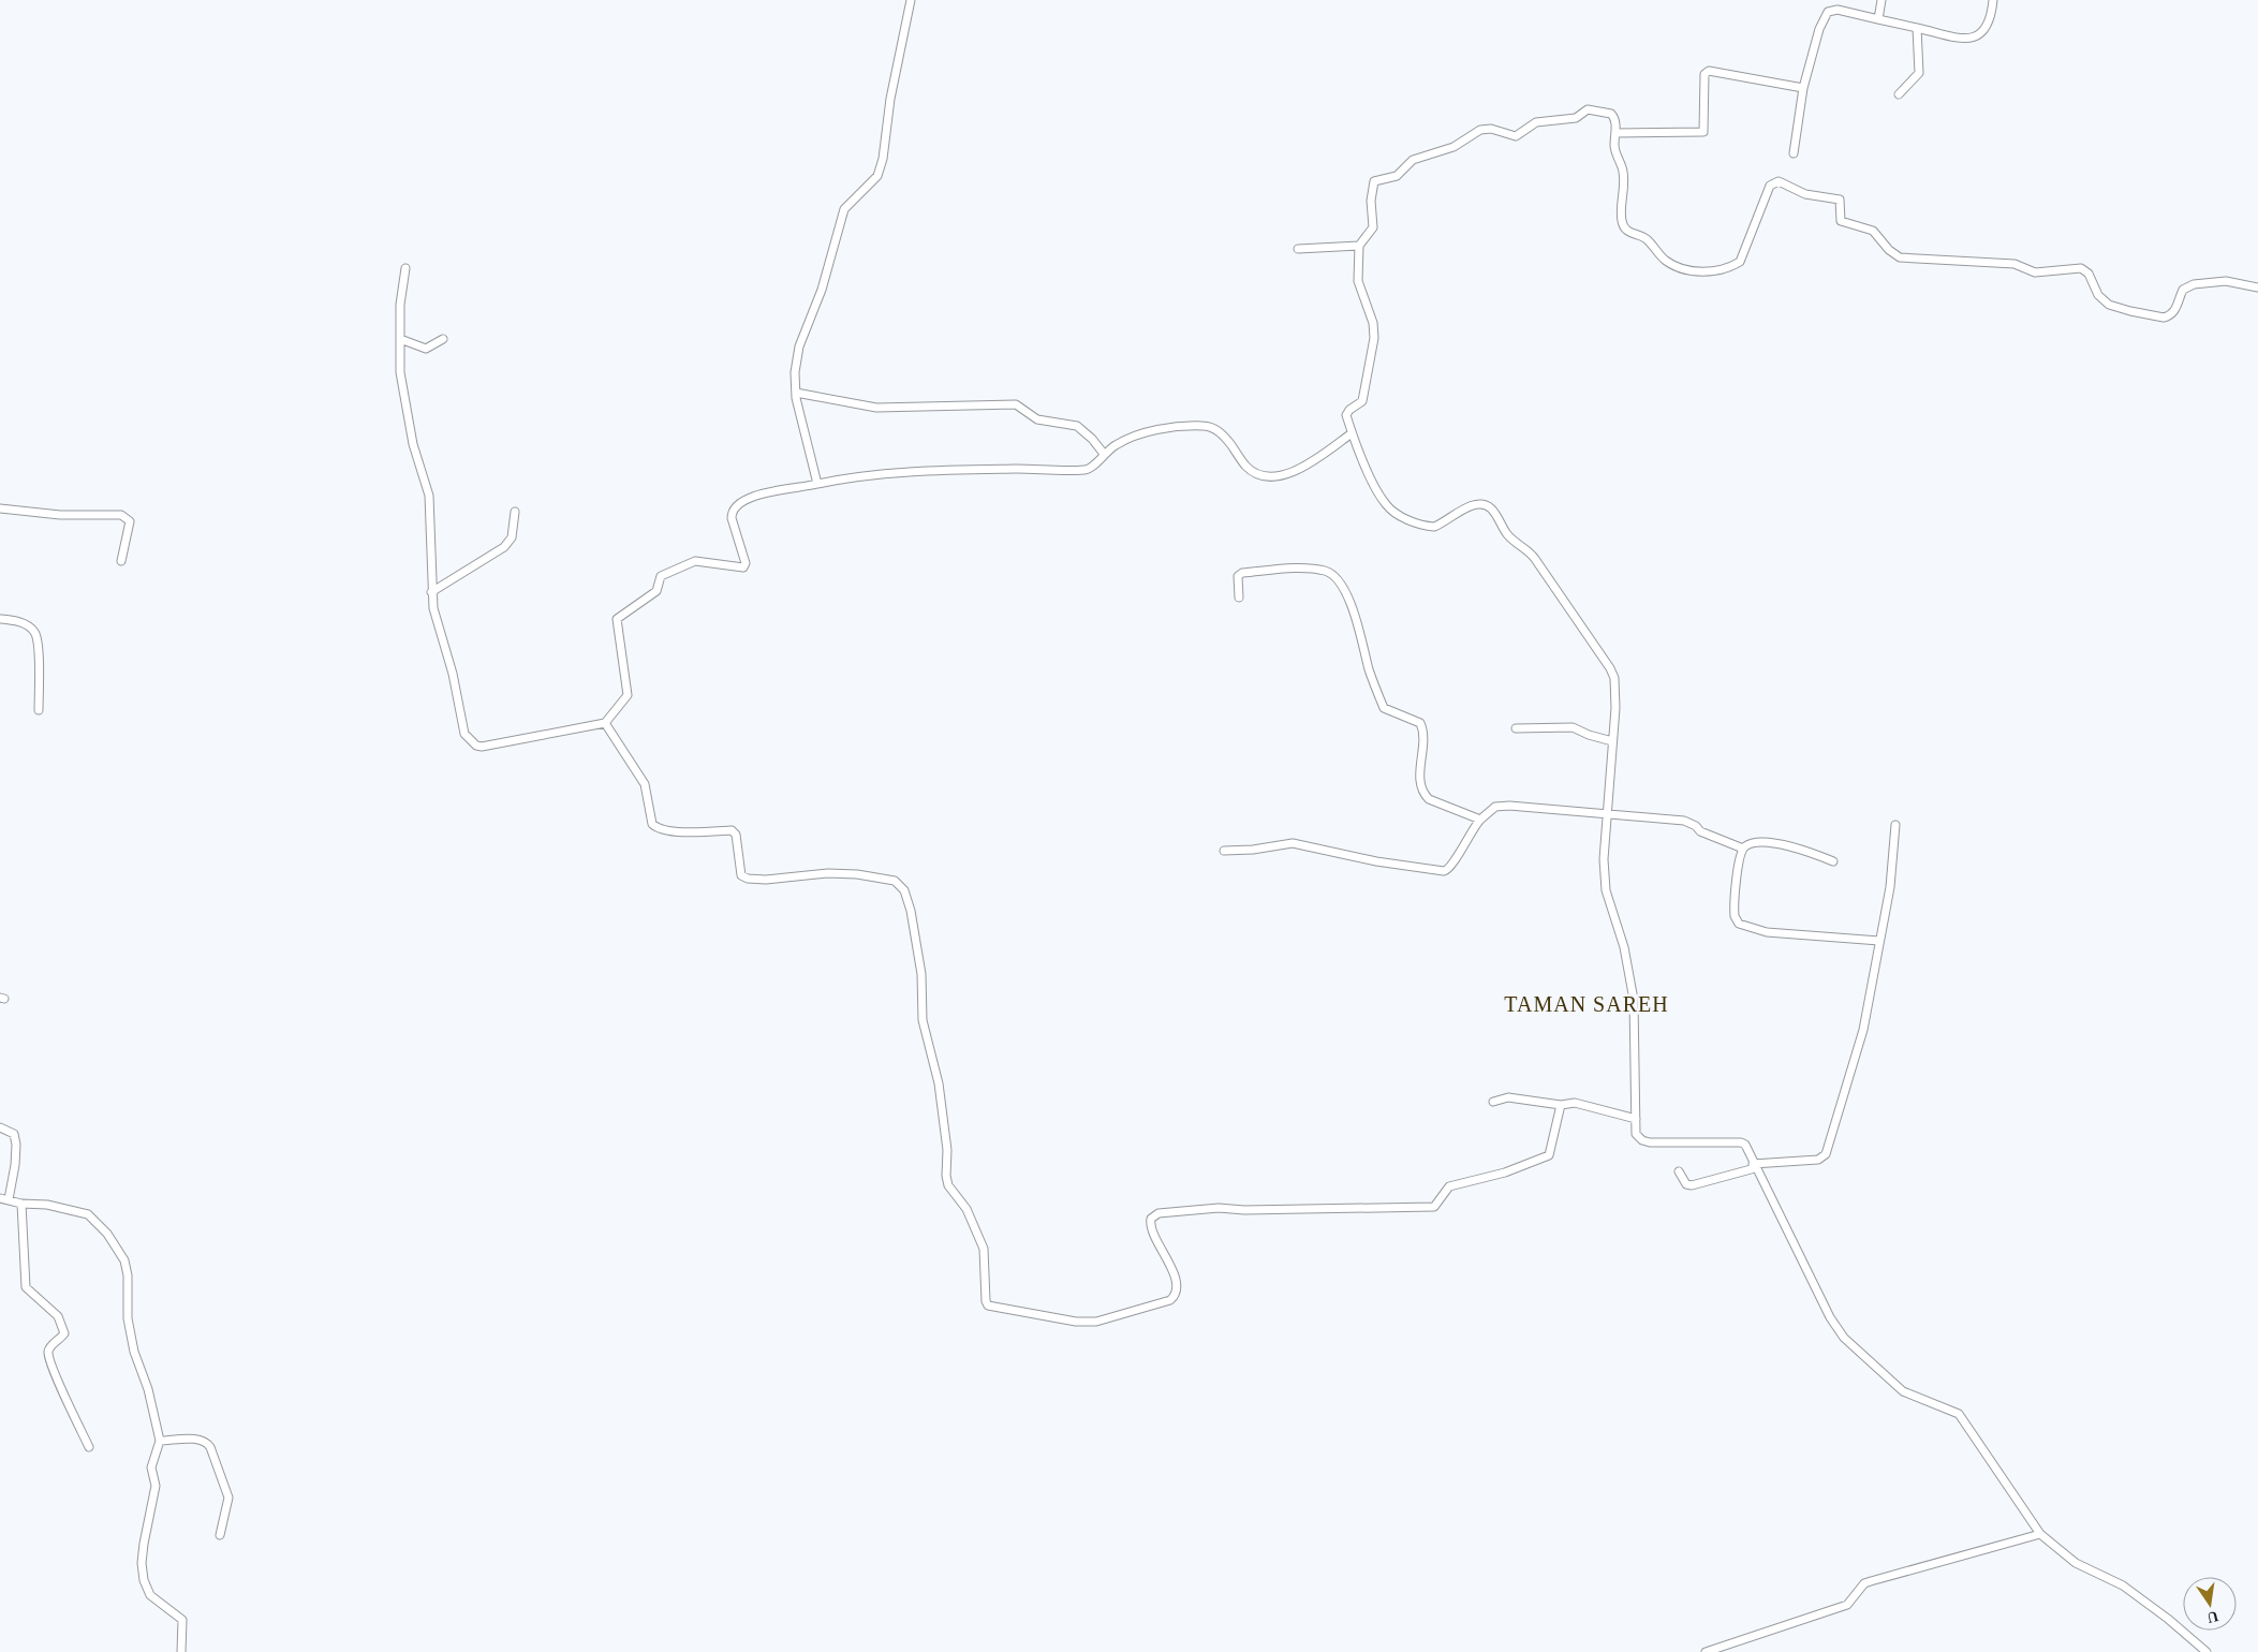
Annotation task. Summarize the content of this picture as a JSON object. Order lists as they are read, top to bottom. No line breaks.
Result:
{"districts":["TAMAN SAREH"],"north":"bottom"}
